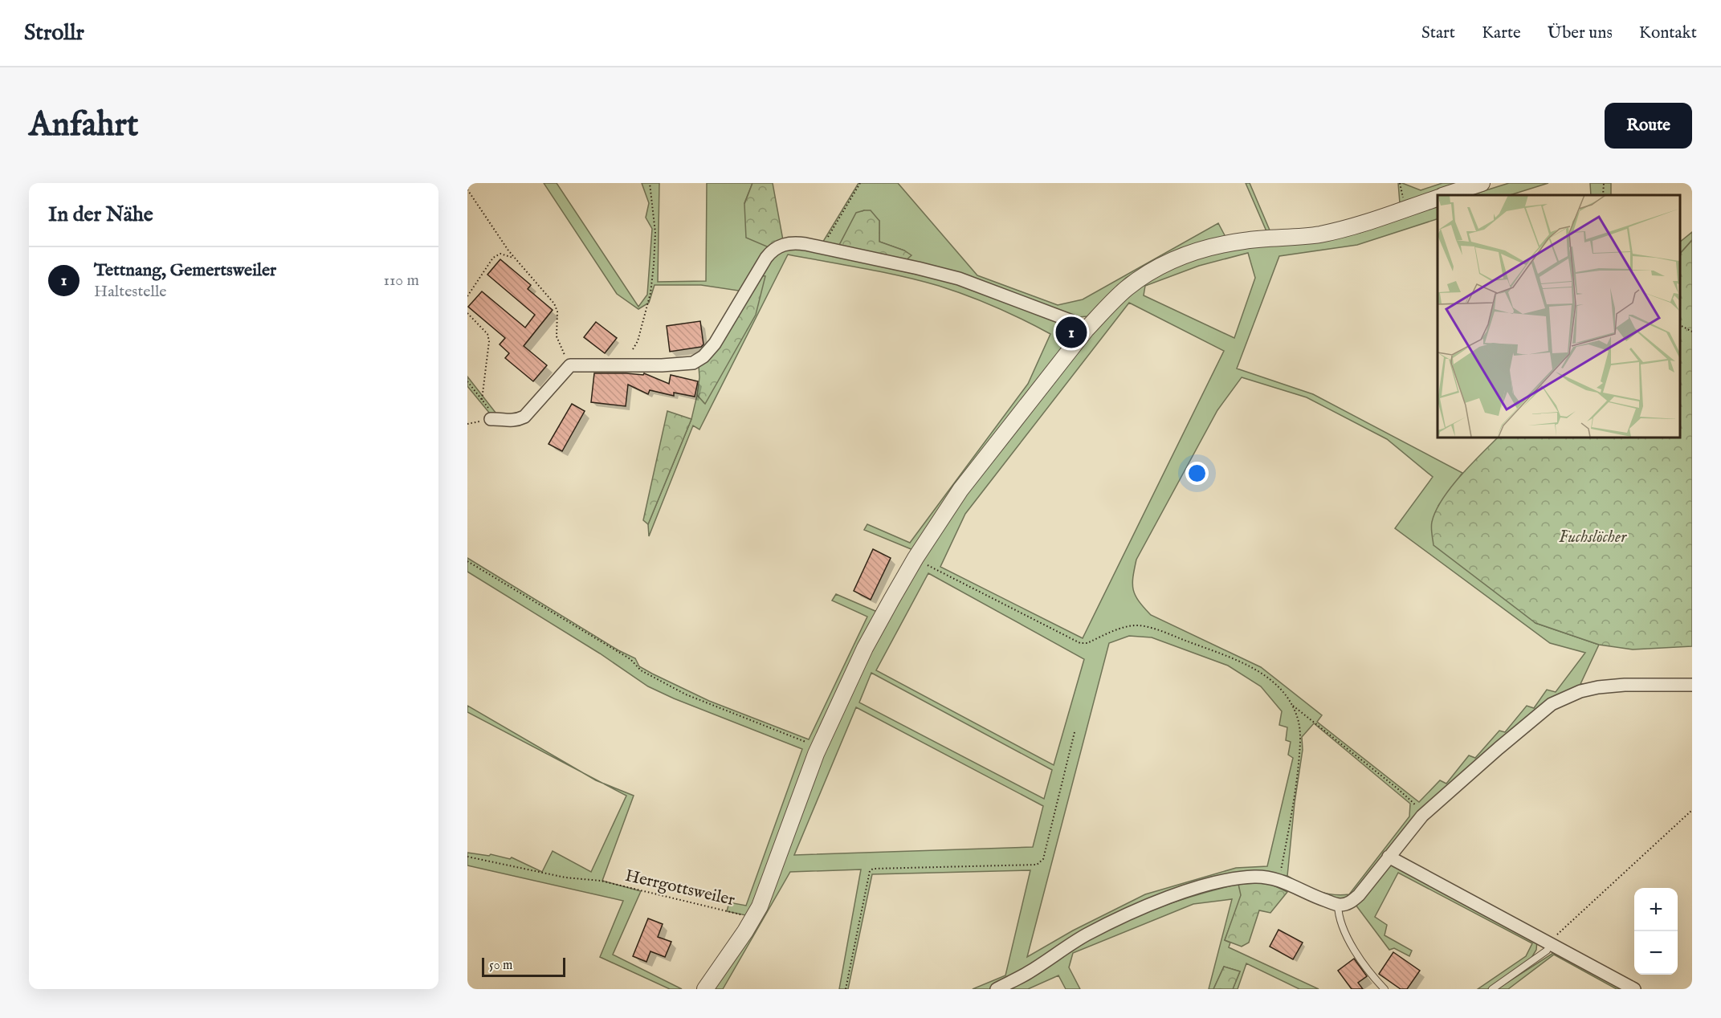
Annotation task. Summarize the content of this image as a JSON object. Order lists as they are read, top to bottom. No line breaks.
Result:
{"streets":{"path":["Herrgottsweiler"]},"parks":["Fuchslöcher"],"scale_bar":"50 m","page":{"header":"Strollr","nav":["Start","Karte","Über uns","Kontakt"],"buttons":"Route","title":"Anfahrt","heading":"In der Nähe","list":[{"mark":"1","name":"Tettnang, Gemertsweiler","note":"Haltestelle","value":"110 m"}],"pins":"1","map_buttons":["+","−"],"scale":"50 m"}}
